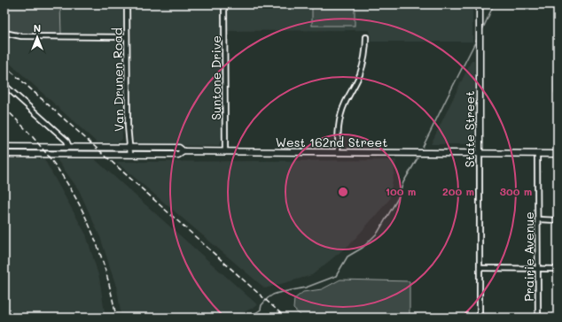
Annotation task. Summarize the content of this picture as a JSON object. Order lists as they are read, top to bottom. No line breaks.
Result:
{"streets":{"main road":["State Street","West 162nd Street"],"street":["Suntone Drive","Van Drunen Road","Prairie Avenue"]},"crossings":[["Suntone Drive","West 162nd Street"],["Van Drunen Road","West 162nd Street"],["State Street","West 162nd Street"],["West 162nd Street","Prairie Avenue"]],"north":"top","rings":["100 m","200 m","300 m"]}
